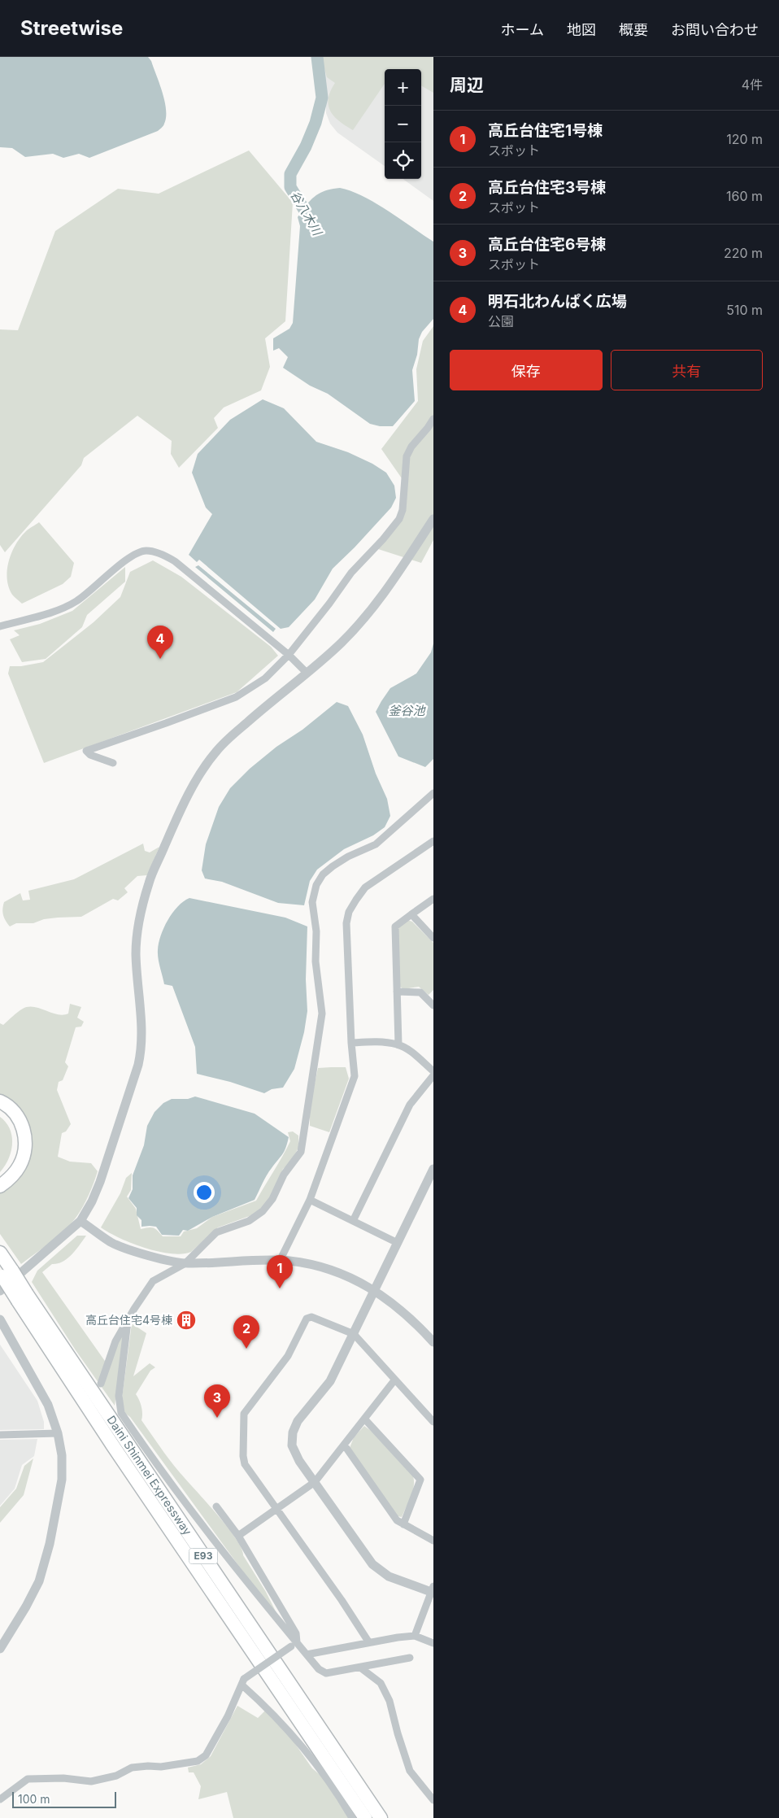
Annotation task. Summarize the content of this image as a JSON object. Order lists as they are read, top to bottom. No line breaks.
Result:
{"streets":{"highway":["Daini Shinmei Expressway","E93"]},"water":["谷八木川","釜谷池"],"places":{"building":["高丘台住宅4号棟"]},"scale_bar":"100 m","page":{"header":"Streetwise","nav":["ホーム","地図","概要","お問い合わせ"],"heading":["周辺","4件"],"map_buttons":["+","−"],"list":[{"mark":"1","name":"高丘台住宅1号棟","note":"スポット","value":"120 m"},{"mark":"2","name":"高丘台住宅3号棟","note":"スポット","value":"160 m"},{"mark":"3","name":"高丘台住宅6号棟","note":"スポット","value":"220 m"},{"mark":"4","name":"明石北わんぱく広場","note":"公園","value":"510 m"}],"buttons":["保存","共有"],"pins":["4","1","2","3"],"scale":"100 m"}}
